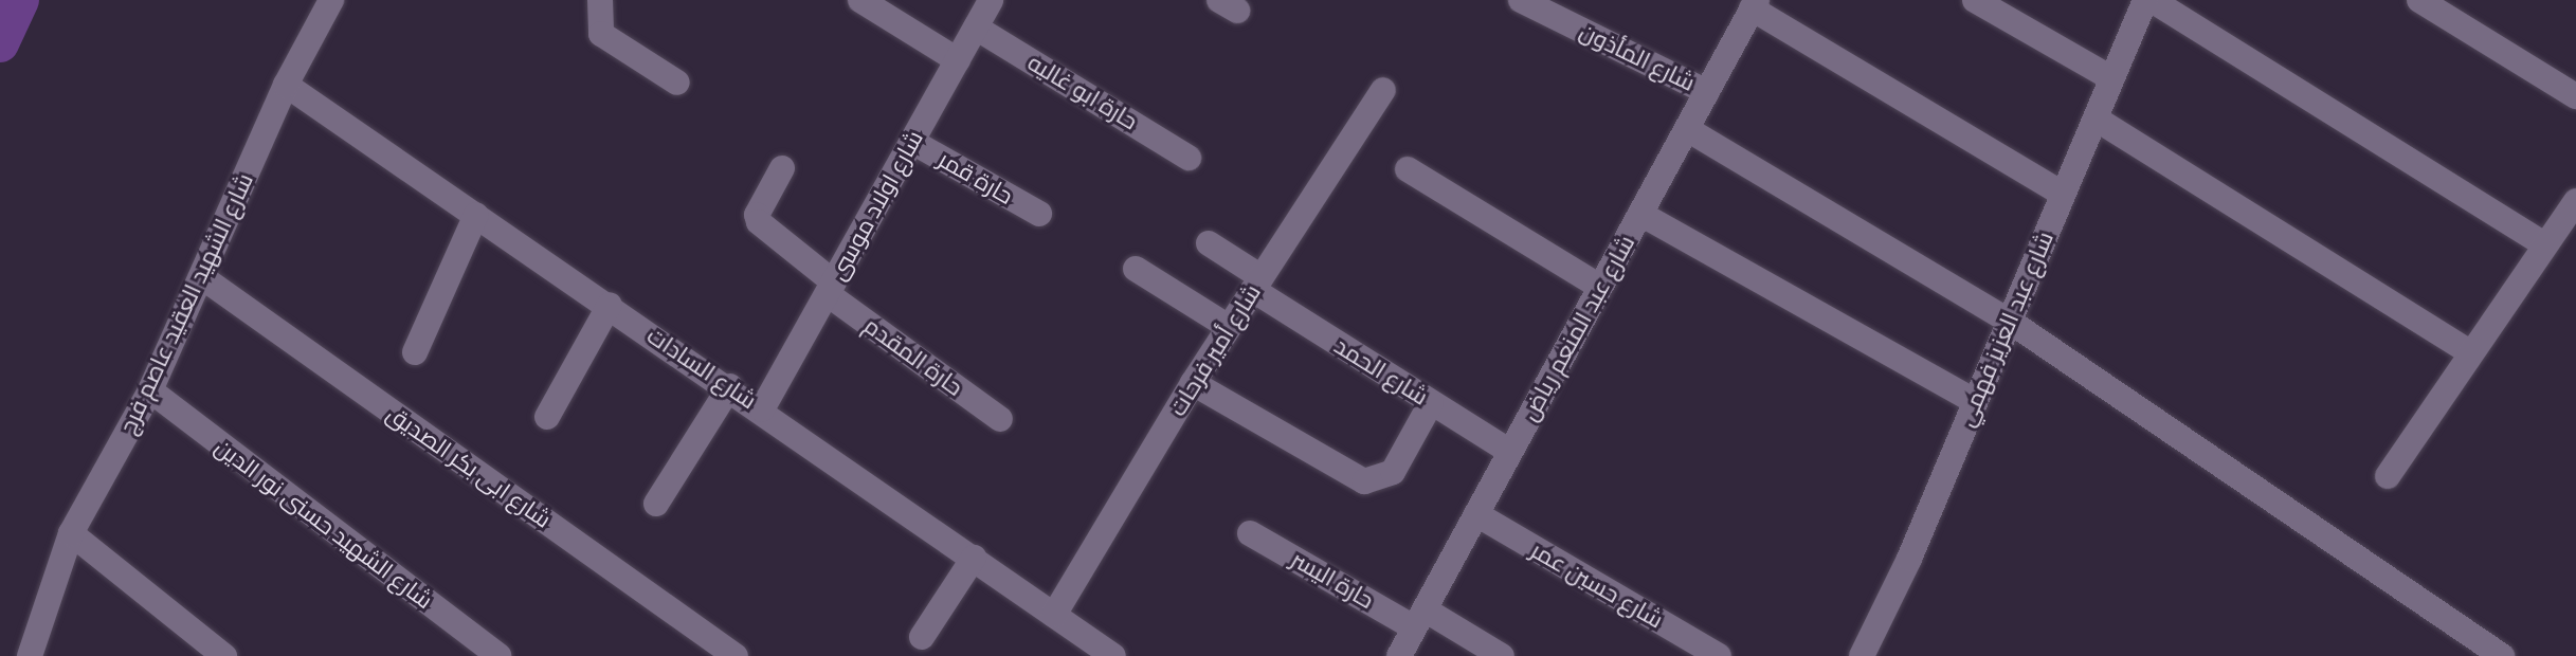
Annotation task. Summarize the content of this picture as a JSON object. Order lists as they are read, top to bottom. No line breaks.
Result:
{"streets":{"street":["شارع المأذون","حارة ابو غاليه","حارة قمر","شارع اولاد موسى","شارع الشهيد العقيد عاصم فرج","شارع عبد المنعم رياض","شارع عبد العزيز فهمي","شارع أمير فرحات","حارة المقدم","شارع السادات","شارع الحمد","شارع ابى بكر الصديق","شارع الشهيد حسنى نور الدين","حارة اليسر","شارع حسين عمر"]},"crossings":[["شارع المأذون","شارع عبد المنعم رياض"],["حارة ابو غاليه","شارع اولاد موسى"],["حارة قمر","شارع اولاد موسى"],["شارع اولاد موسى","حارة المقدم"],["شارع اولاد موسى","شارع السادات"],["شارع الشهيد العقيد عاصم فرج","شارع السادات"],["شارع الشهيد العقيد عاصم فرج","شارع ابى بكر الصديق"],["شارع الشهيد العقيد عاصم فرج","شارع الشهيد حسنى نور الدين"],["شارع عبد المنعم رياض","شارع الحمد"],["شارع عبد المنعم رياض","حارة اليسر"],["شارع عبد المنعم رياض","شارع حسين عمر"],["شارع أمير فرحات","شارع السادات"],["شارع أمير فرحات","شارع الحمد"]]}
